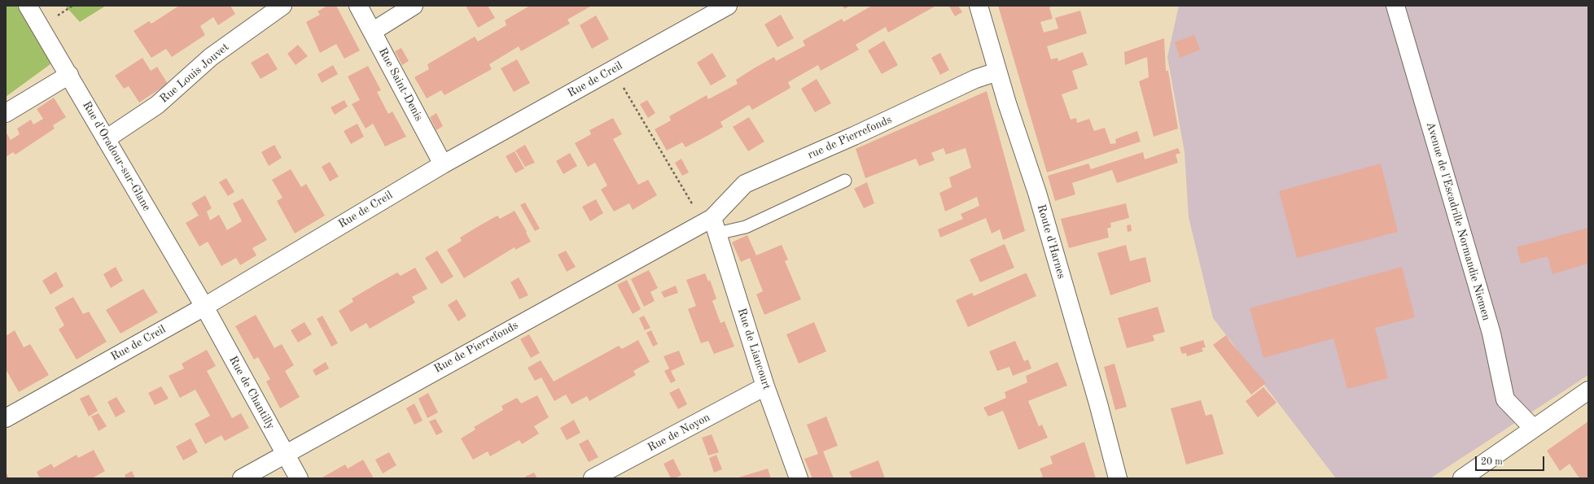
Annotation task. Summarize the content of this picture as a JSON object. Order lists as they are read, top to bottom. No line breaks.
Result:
{"streets":{"street":["Rue Louis Jouvet","Rue de Creil","Rue Saint-Denis","rue de Pierrefonds","Rue d'Oradour-sur-Glane","Avenue de l'Escadrille Normandie Niemen","Route d'Harnes","Rue de Pierrefonds","Rue de Liancourt","Rue de Chantilly","Rue de Noyon"]},"crossings":[["Rue Louis Jouvet","Rue d'Oradour-sur-Glane"],["Rue de Creil","Rue Saint-Denis"],["Rue de Creil","Rue d'Oradour-sur-Glane"],["Rue de Creil","Rue de Chantilly"],["rue de Pierrefonds","Route d'Harnes"],["rue de Pierrefonds","Rue de Pierrefonds"],["rue de Pierrefonds","Rue de Liancourt"],["Rue d'Oradour-sur-Glane","Rue de Chantilly"],["Rue de Pierrefonds","Rue de Liancourt"],["Rue de Pierrefonds","Rue de Chantilly"],["Rue de Liancourt","Rue de Noyon"]],"scale_bar":"20 m"}
